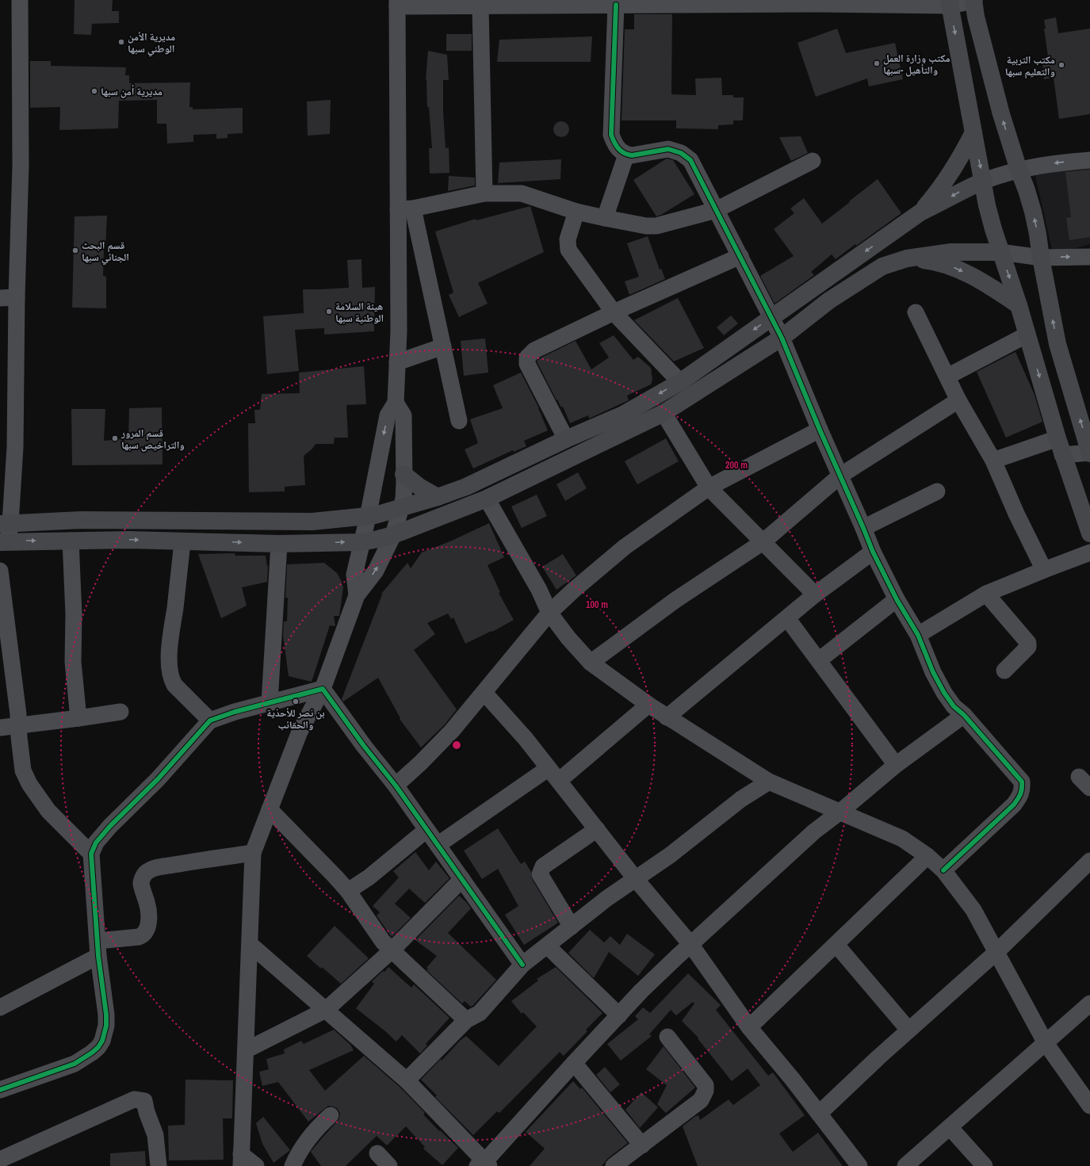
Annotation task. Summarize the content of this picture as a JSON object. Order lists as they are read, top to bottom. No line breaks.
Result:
{"places":["مديرية الأمن الوطني سبها","مكتب وزارة العمل والتأهيل -سبها","مكتب التربية والتعليم سبها","مديرية أمن سبها","قسم البحث الجنائي سبها","هيئة السلامة الوطنية سبها","قسم المرور والتراخيص سبها","بن نصر للأحذية والحقائب"],"rings":["200 m","100 m"]}
